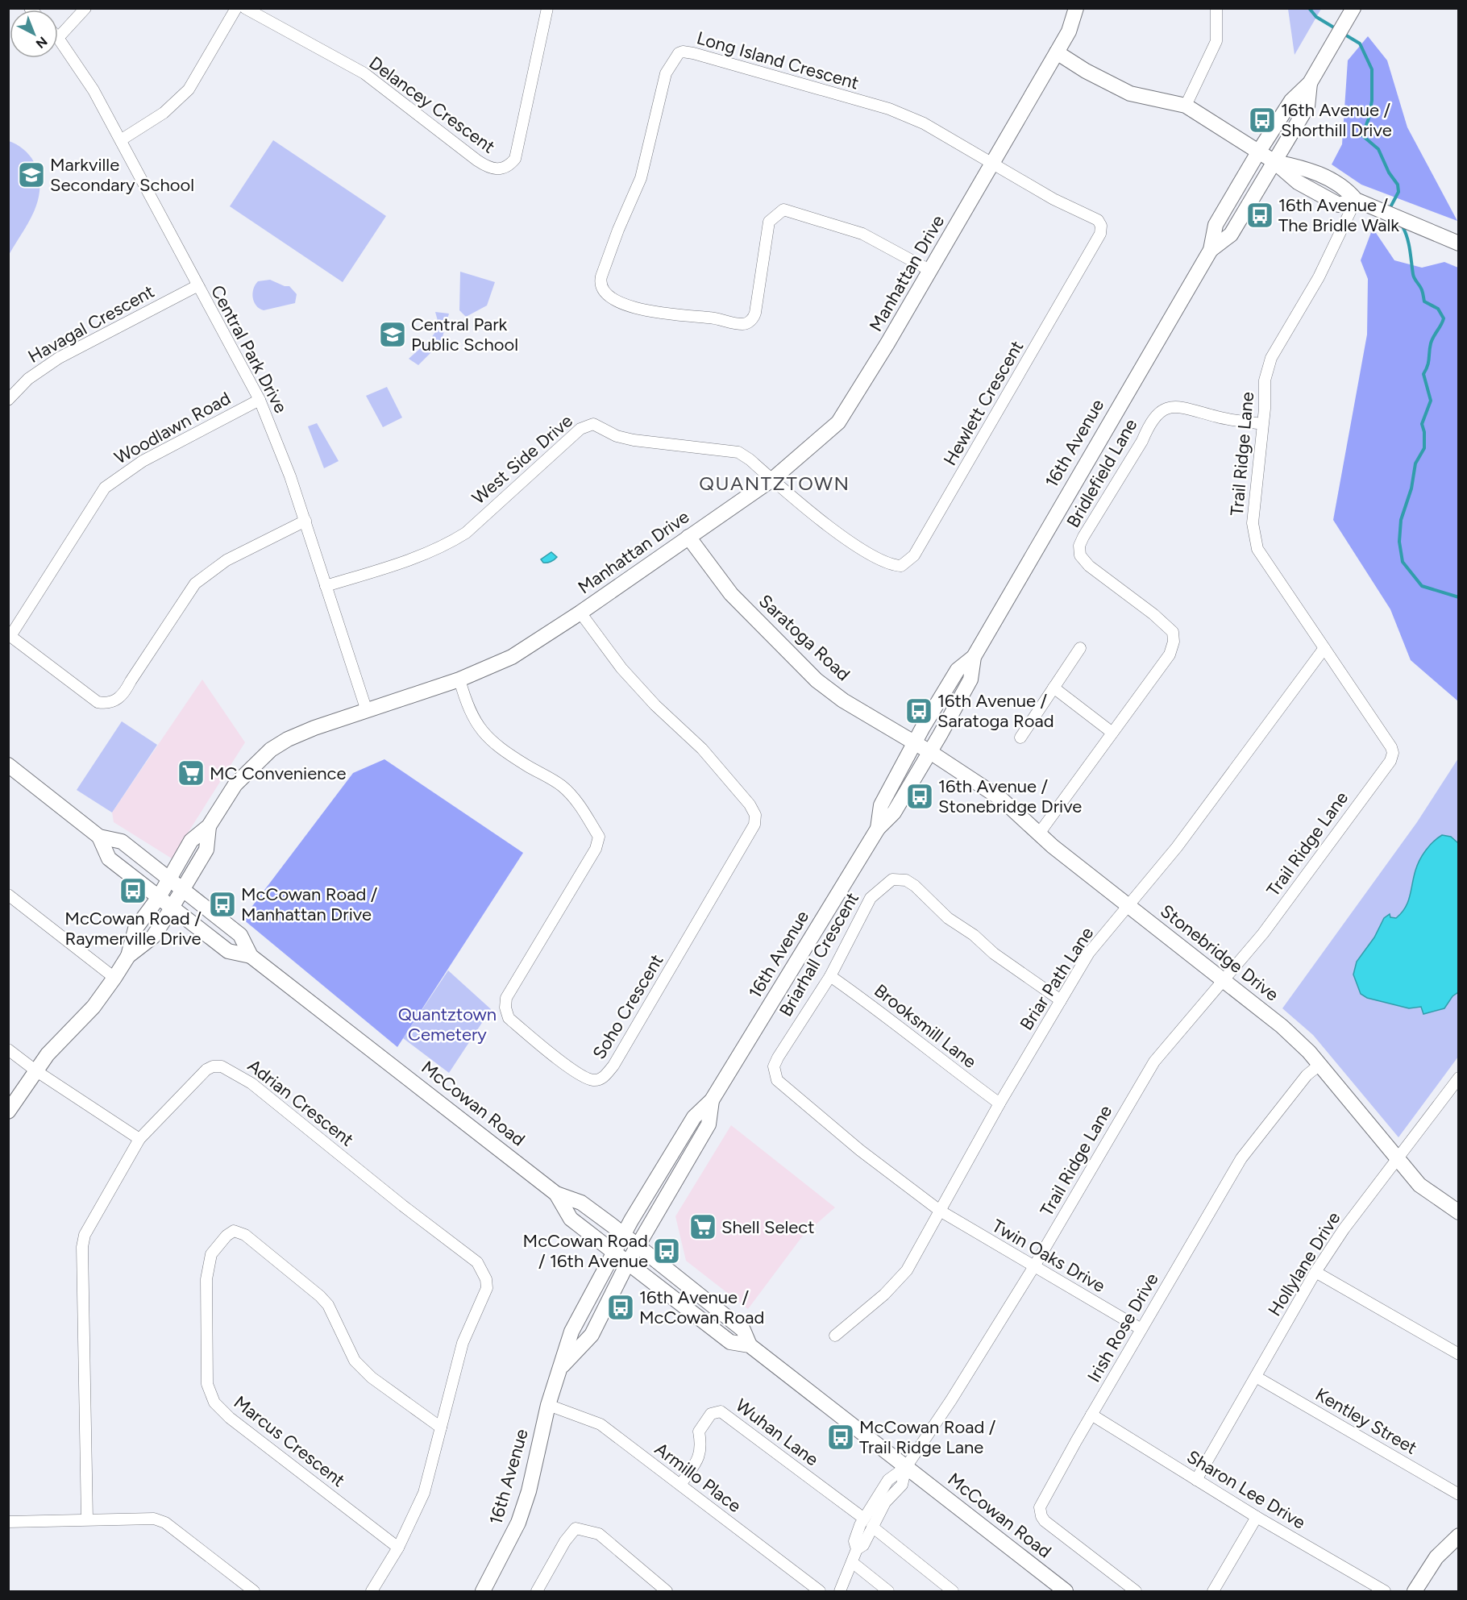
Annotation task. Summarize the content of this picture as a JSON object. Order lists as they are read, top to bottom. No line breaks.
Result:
{"streets":{"main road":["Manhattan Drive","16th Avenue","Saratoga Road","Stonebridge Drive","McCowan Road"],"street":["Long Island Crescent","Delancey Crescent","Havagal Crescent","Central Park Drive","Hewlett Crescent","Woodlawn Road","Trail Ridge Lane","West Side Drive","Bridlefield Lane","Briarhall Crescent","Briar Path Lane","Soho Crescent","Brooksmill Lane","Adrian Crescent","Twin Oaks Drive","Hollylane Drive","Irish Rose Drive","Kentley Street","Wuhan Lane","Marcus Crescent","Armillo Place","Sharon Lee Drive"]},"crossings":[["Long Island Crescent","Manhattan Drive"],["Long Island Crescent","Hewlett Crescent"],["Manhattan Drive","Central Park Drive"],["Manhattan Drive","Hewlett Crescent"],["Manhattan Drive","West Side Drive"],["Manhattan Drive","Saratoga Road"],["Manhattan Drive","Soho Crescent"],["Manhattan Drive","McCowan Road"],["Havagal Crescent","Central Park Drive"],["Central Park Drive","Woodlawn Road"],["Central Park Drive","West Side Drive"],["Hewlett Crescent","West Side Drive"],["16th Avenue","Saratoga Road"],["16th Avenue","Stonebridge Drive"],["16th Avenue","McCowan Road"],["16th Avenue","Armillo Place"],["Trail Ridge Lane","Bridlefield Lane"],["Trail Ridge Lane","Stonebridge Drive"],["Trail Ridge Lane","Briar Path Lane"],["Trail Ridge Lane","McCowan Road"],["Trail Ridge Lane","Twin Oaks Drive"],["Trail Ridge Lane","Wuhan Lane"],["Bridlefield Lane","Stonebridge Drive"],["Saratoga Road","Stonebridge Drive"],["Stonebridge Drive","Briar Path Lane"],["Stonebridge Drive","Hollylane Drive"],["Stonebridge Drive","Irish Rose Drive"],["Briarhall Crescent","Briar Path Lane"],["Briarhall Crescent","Brooksmill Lane"],["Briarhall Crescent","Twin Oaks Drive"],["Briar Path Lane","Brooksmill Lane"],["Briar Path Lane","Twin Oaks Drive"],["Adrian Crescent","Marcus Crescent"],["Twin Oaks Drive","Irish Rose Drive"],["Hollylane Drive","Kentley Street"],["Hollylane Drive","Sharon Lee Drive"],["Irish Rose Drive","Sharon Lee Drive"],["Wuhan Lane","Armillo Place"]],"districts":["QUANTZTOWN"],"parks":["Quantztown Cemetery"],"places":{"bus stop":["16th Avenue / Shorthill Drive","16th Avenue / The Bridle Walk","16th Avenue / Saratoga Road","16th Avenue / Stonebridge Drive","McCowan Road / Raymerville Drive","McCowan Road / Manhattan Drive","McCowan Road / 16th Avenue","16th Avenue / McCowan Road","McCowan Road / Trail Ridge Lane"],"school or university":["Markville Secondary School","Central Park Public School"],"supermarket":["MC Convenience","Shell Select"]},"north":"bottom right"}
